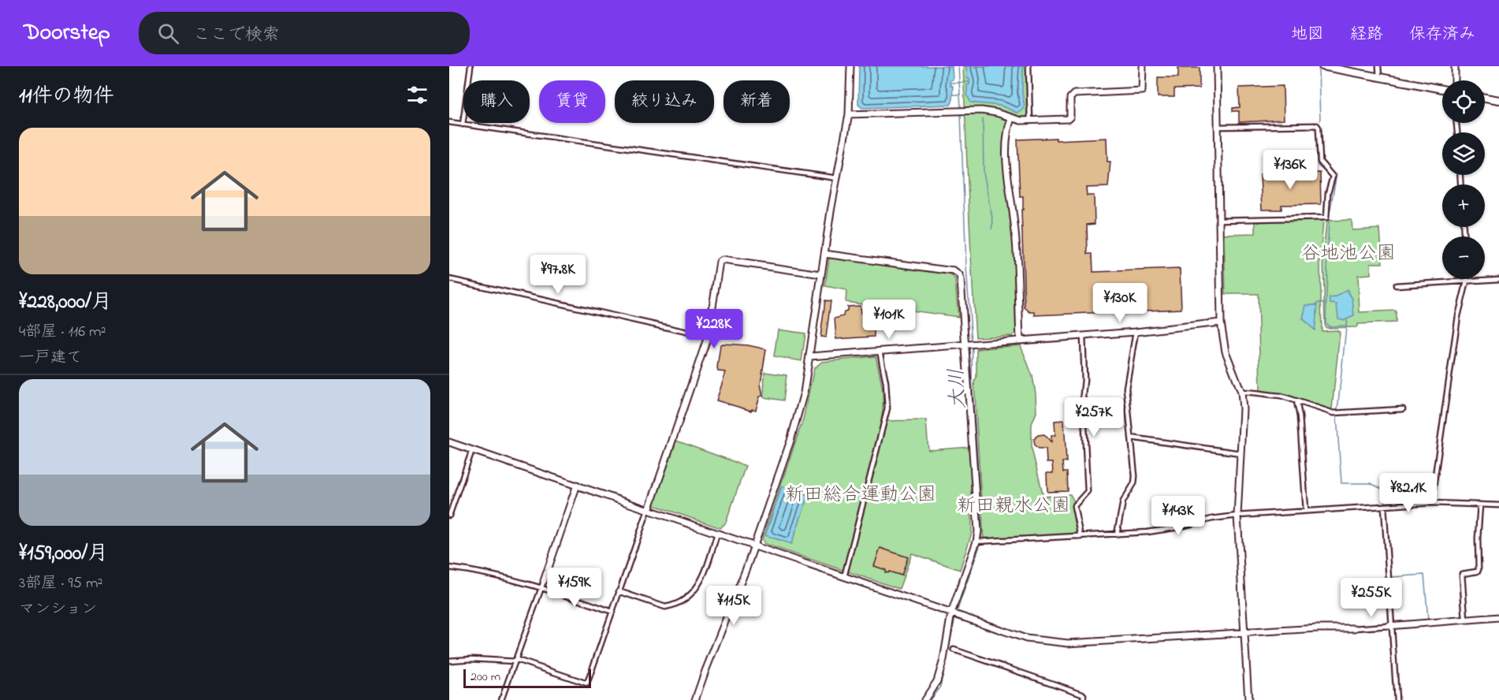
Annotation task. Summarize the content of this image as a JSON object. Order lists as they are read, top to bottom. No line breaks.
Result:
{"water":["大川"],"parks":["谷地池公園","新田総合運動公園","新田親水公園"],"scale_bar":"200 m","page":{"header":"Doorstep","search":"ここで検索","nav":["地図","経路","保存済み"],"heading":"11件の物件","map_buttons":["+","−"],"chip":["購入","賃貸","絞り込み","新着"],"list":[{"name":"¥228,000/月","note":"4部屋 · 116 m² · 一戸建て"},{"name":"¥159,000/月","note":"3部屋 · 95 m² · マンション"}],"price":["¥136K","¥97.8K","¥130K","¥101K","¥228K","¥257K","¥82.1K","¥143K","¥159K","¥255K","¥115K"],"scale":"200 m"}}
